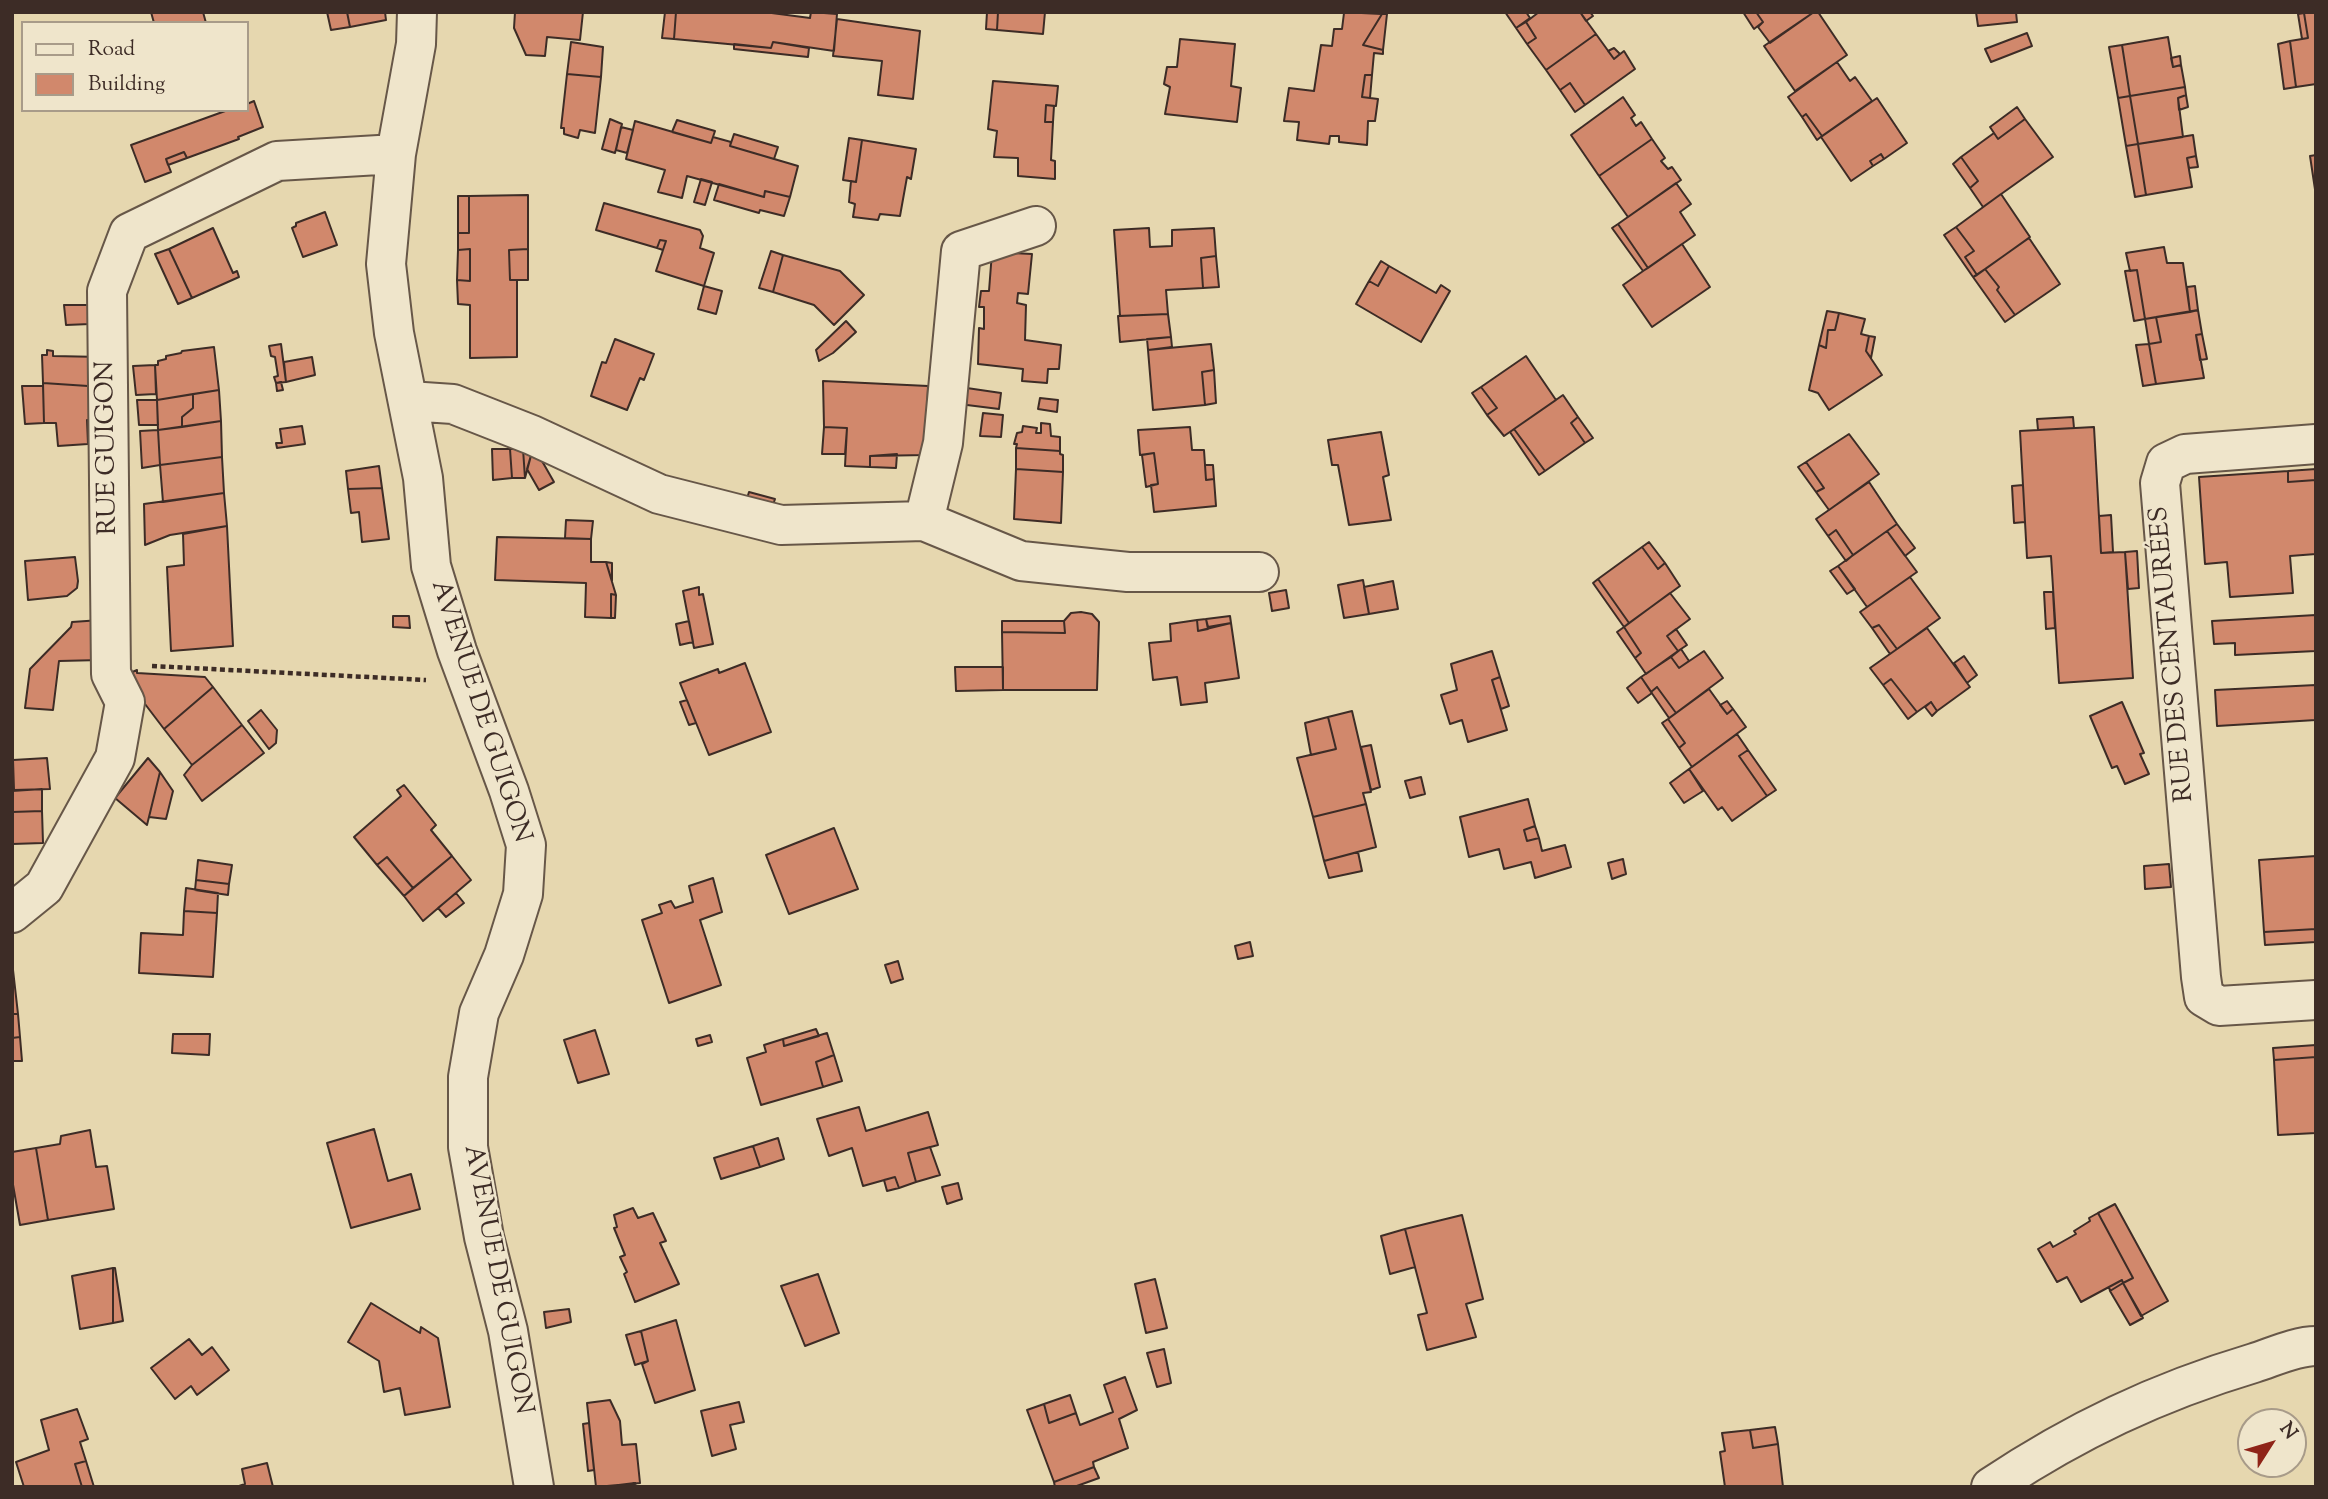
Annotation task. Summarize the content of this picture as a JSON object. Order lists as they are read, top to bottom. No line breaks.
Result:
{"streets":{"street":["RUE GUIGON","RUE DES CENTAURÉES","AVENUE DE GUIGON"]},"crossings":[["RUE GUIGON","AVENUE DE GUIGON"]],"legend":["Road","Building"],"north":"top right"}
